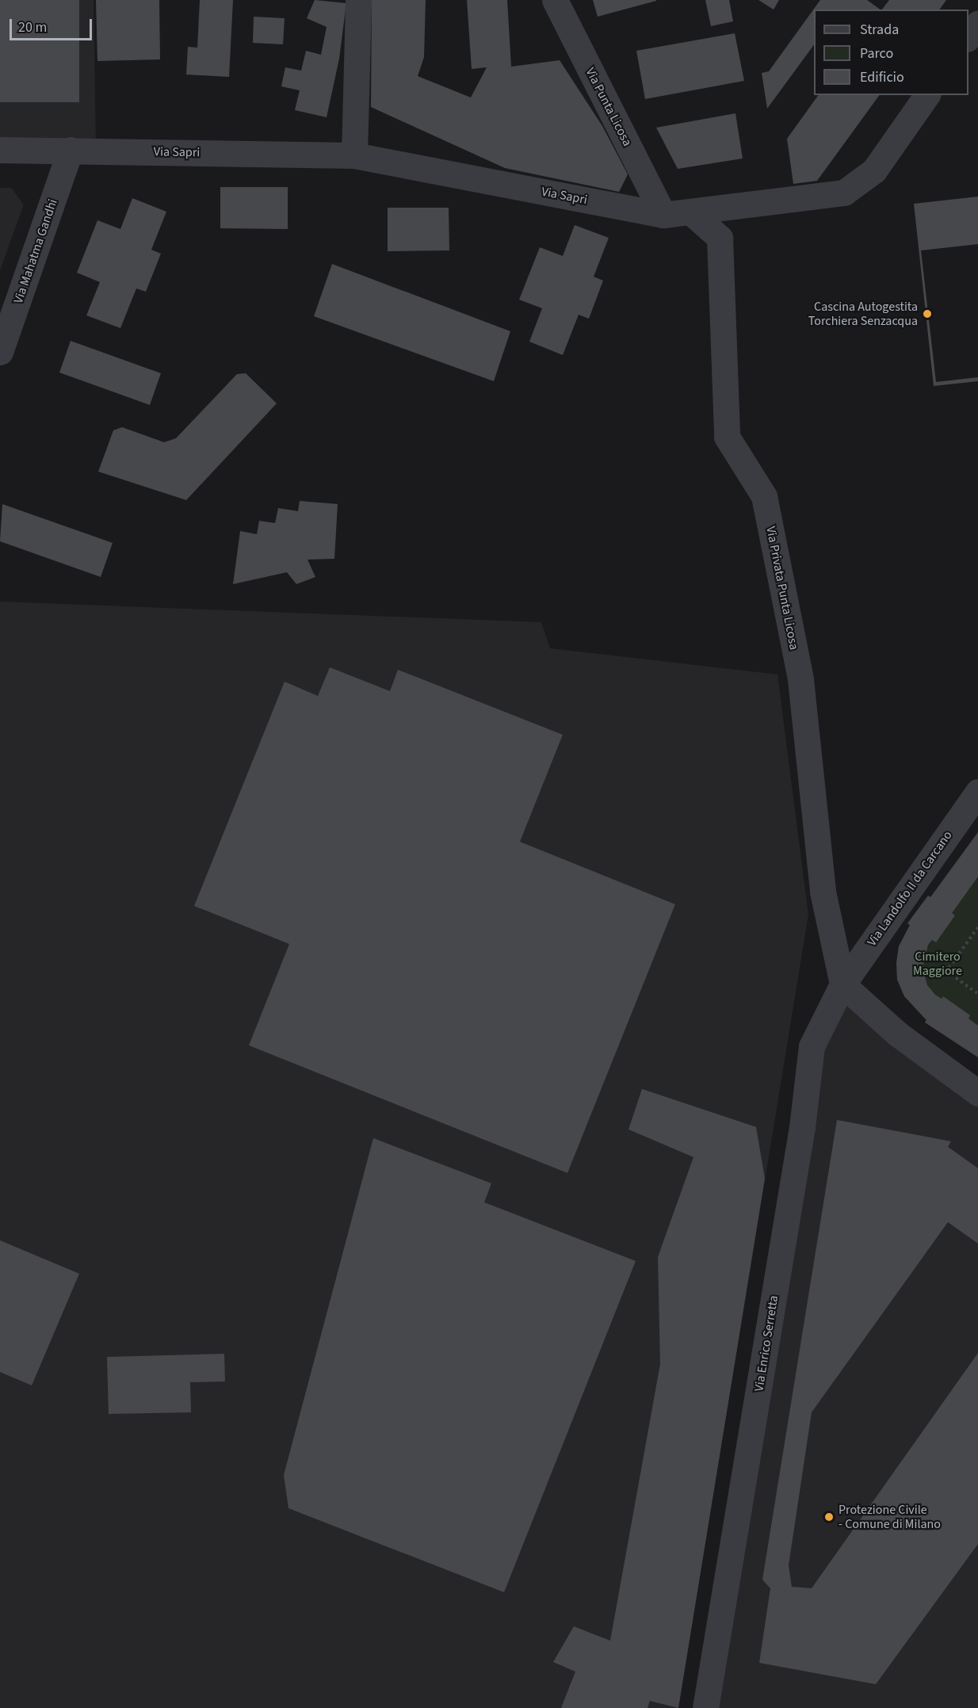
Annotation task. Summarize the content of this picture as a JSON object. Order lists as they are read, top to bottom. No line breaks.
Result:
{"streets":{"street":["Via Punta Licosa","Via Sapri","Via Mahatma Gandhi","Via Privata Punta Licosa","Via Landolfo II da Carcano","Via Enrico Serretta"]},"crossings":[["Via Punta Licosa","Via Sapri"],["Via Sapri","Via Mahatma Gandhi"],["Via Sapri","Via Privata Punta Licosa"],["Via Privata Punta Licosa","Via Landolfo II da Carcano"],["Via Privata Punta Licosa","Via Enrico Serretta"],["Via Landolfo II da Carcano","Via Enrico Serretta"]],"parks":["Cimitero Maggiore"],"places":["Cascina Autogestita Torchiera Senzacqua","Protezione Civile - Comune di Milano"],"legend":["Strada","Parco","Edificio"],"scale_bar":"20 m"}
